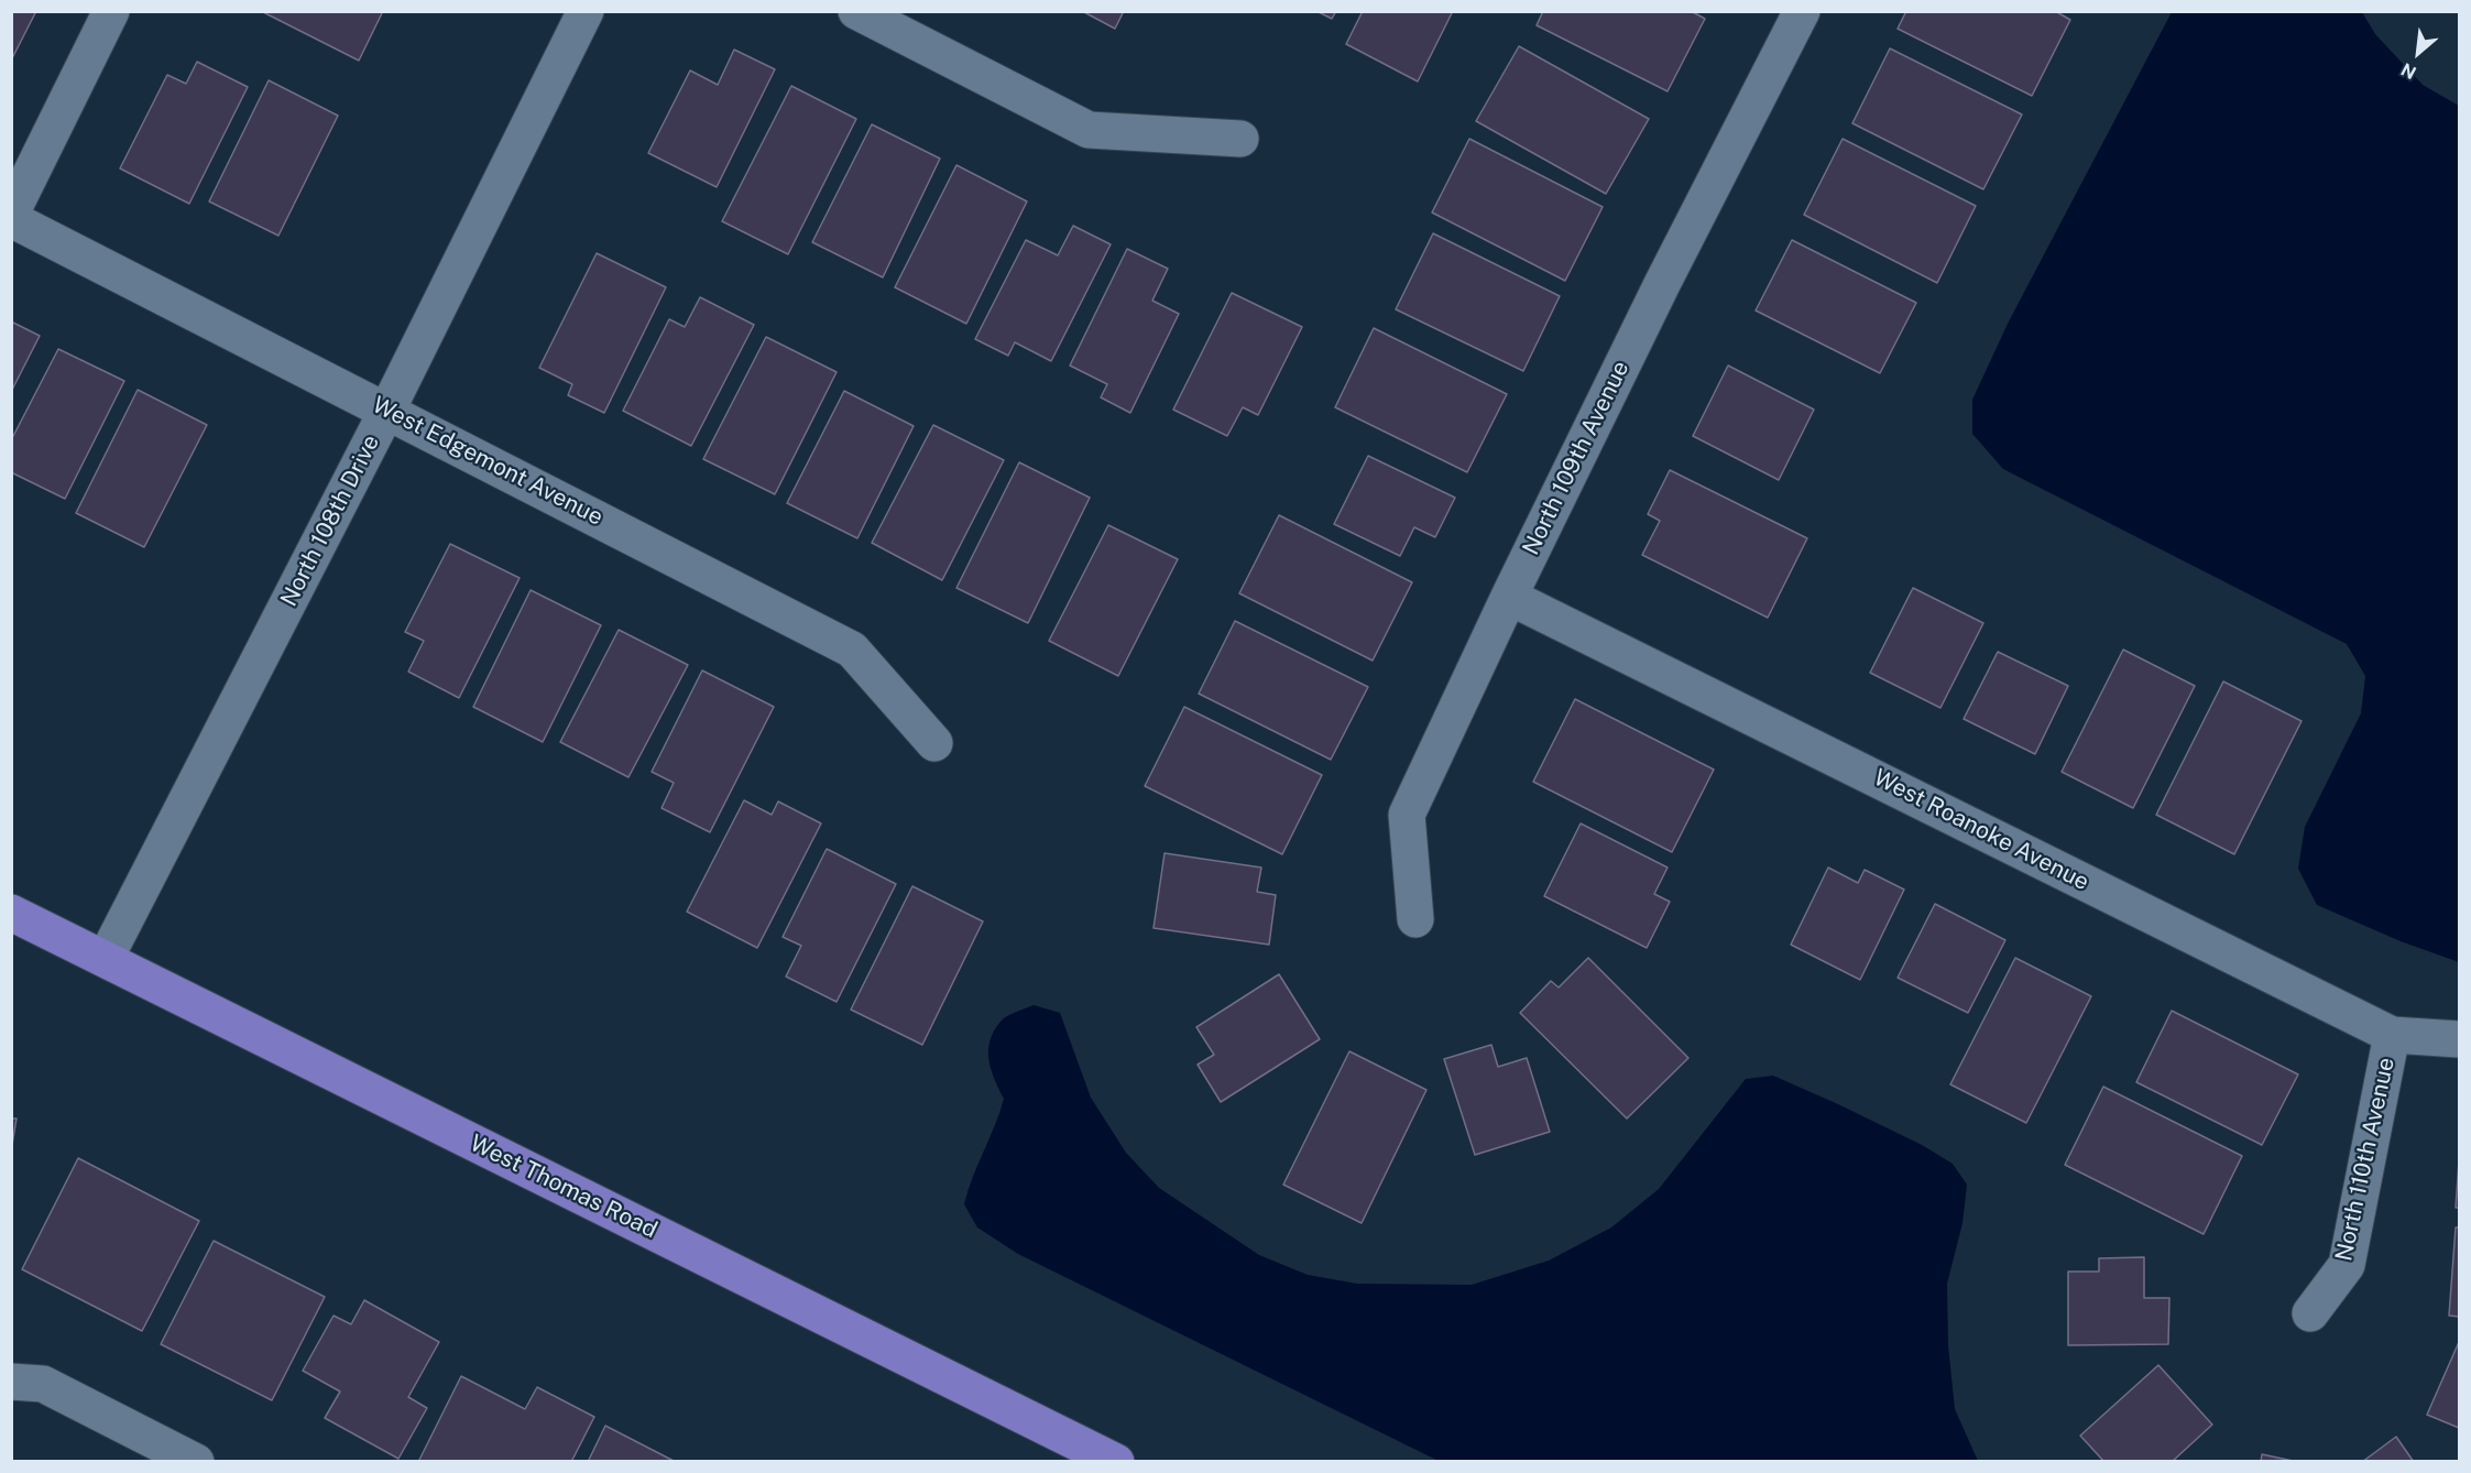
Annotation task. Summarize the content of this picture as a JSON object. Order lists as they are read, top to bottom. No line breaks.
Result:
{"streets":{"main road":["West Thomas Road"],"street":["North 109th Avenue","West Edgemont Avenue","North 108th Drive","West Roanoke Avenue","North 110th Avenue"]},"crossings":[["North 109th Avenue","West Roanoke Avenue"],["West Edgemont Avenue","North 108th Drive"],["North 108th Drive","West Thomas Road"],["West Roanoke Avenue","North 110th Avenue"]],"north":"bottom left"}
